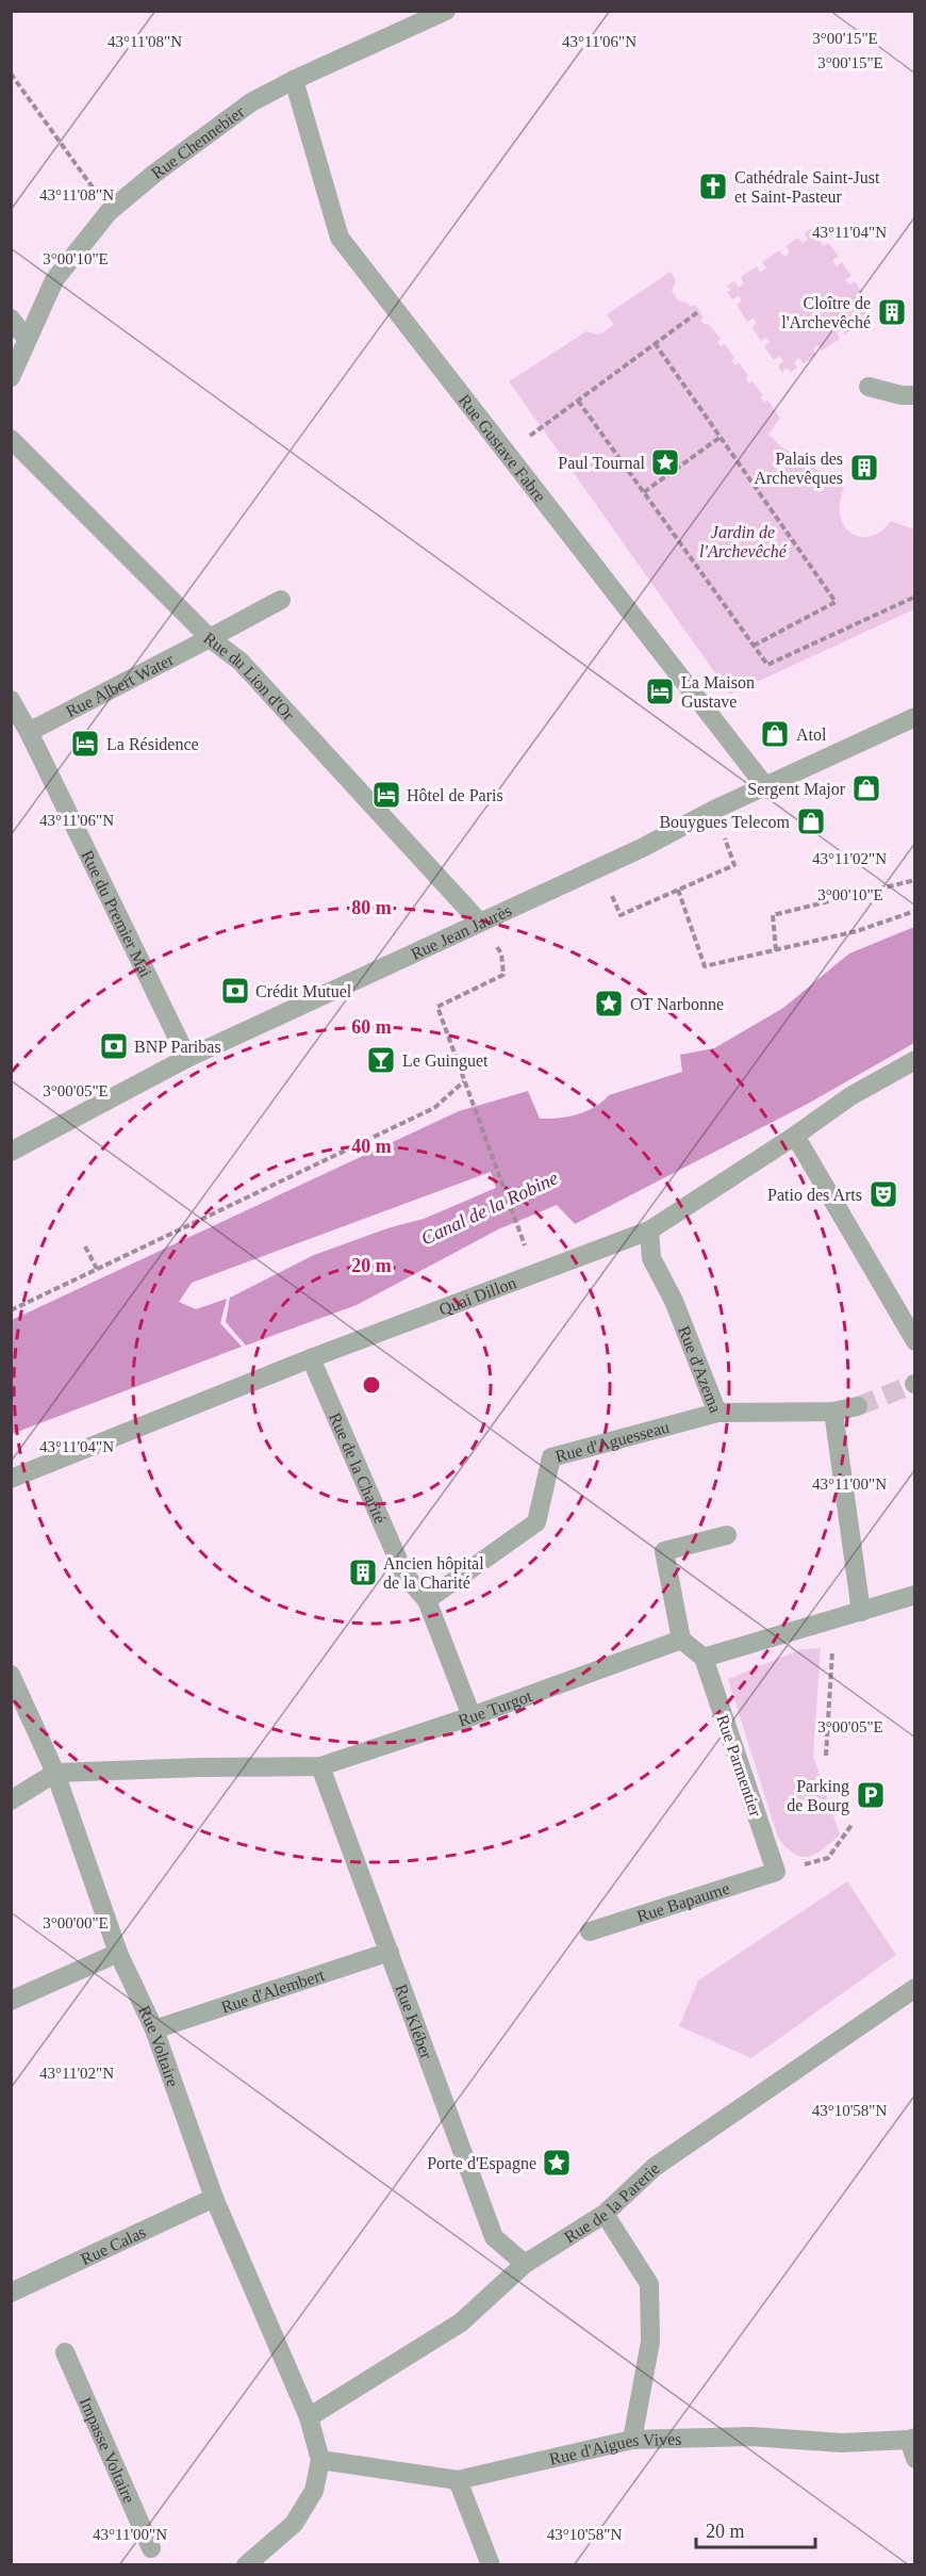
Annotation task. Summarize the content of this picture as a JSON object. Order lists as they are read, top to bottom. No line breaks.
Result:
{"streets":{"street":["Rue Chennebier","Rue Gustave Fabre","Rue du Lion d'Or","Rue Albert Water","Rue du Premier Mai","Rue Jean Jaurès","Quai Dillon","Rue d'Azema","Rue d'Aguesseau","Rue de la Charité","Rue Turgot","Rue Parmentier","Rue Bapaume","Rue d'Alembert","Rue Kléber","Rue Voltaire","Rue de la Parerie","Rue Calas","Impasse Voltaire","Rue d'Aigues Vives"]},"crossings":[["Rue Chennebier","Rue Gustave Fabre"],["Rue Gustave Fabre","Rue Jean Jaurès"],["Rue du Lion d'Or","Rue Albert Water"],["Rue du Lion d'Or","Rue Jean Jaurès"],["Rue Albert Water","Rue du Premier Mai"],["Rue du Premier Mai","Rue Jean Jaurès"],["Quai Dillon","Rue d'Azema"],["Quai Dillon","Rue de la Charité"],["Rue d'Azema","Rue d'Aguesseau"],["Rue d'Aguesseau","Rue de la Charité"],["Rue de la Charité","Rue Turgot"],["Rue Turgot","Rue Kléber"],["Rue Turgot","Rue Voltaire"],["Rue Parmentier","Rue Bapaume"],["Rue d'Alembert","Rue Kléber"],["Rue d'Alembert","Rue Voltaire"],["Rue Kléber","Rue de la Parerie"],["Rue Voltaire","Rue de la Parerie"],["Rue Voltaire","Rue Calas"],["Rue Voltaire","Rue d'Aigues Vives"]],"water":["Canal de la Robine"],"parks":["Jardin de l'Archevêché"],"places":{"church":["Cathédrale Saint-Just et Saint-Pasteur"],"building":["Cloître de l'Archevêché","Palais des Archevêques","Ancien hôpital de la Charité"],"place":["Paul Tournal","OT Narbonne","Porte d'Espagne"],"hotel":["La Maison Gustave","La Résidence","Hôtel de Paris"],"shop":["Atol","Sergent Major","Bouygues Telecom"],"bank":["Crédit Mutuel","BNP Paribas"],"bar":["Le Guinguet"],"theatre":["Patio des Arts"],"parking":["Parking de Bourg"]},"scale_bar":"20 m","coordinates":["3°00'15\"E","43°11'08\"N","43°11'06\"N","43°11'04\"N","3°00'10\"E","43°11'02\"N","3°00'05\"E","43°11'00\"N","3°00'00\"E","43°10'58\"N"],"rings":["80 m","60 m","40 m","20 m"]}
